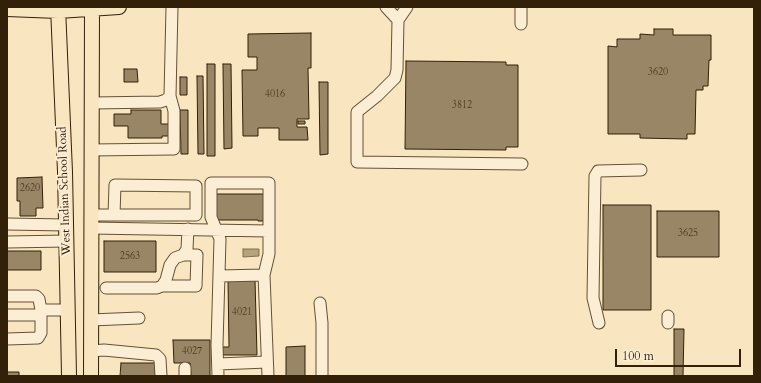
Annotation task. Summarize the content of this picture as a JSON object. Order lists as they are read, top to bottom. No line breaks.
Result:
{"streets":{"main road":["West Indian School Road"]},"house_numbers":["3620","4016","3812","2620","3625","2563","4021","4027"],"scale_bar":"100 m"}
